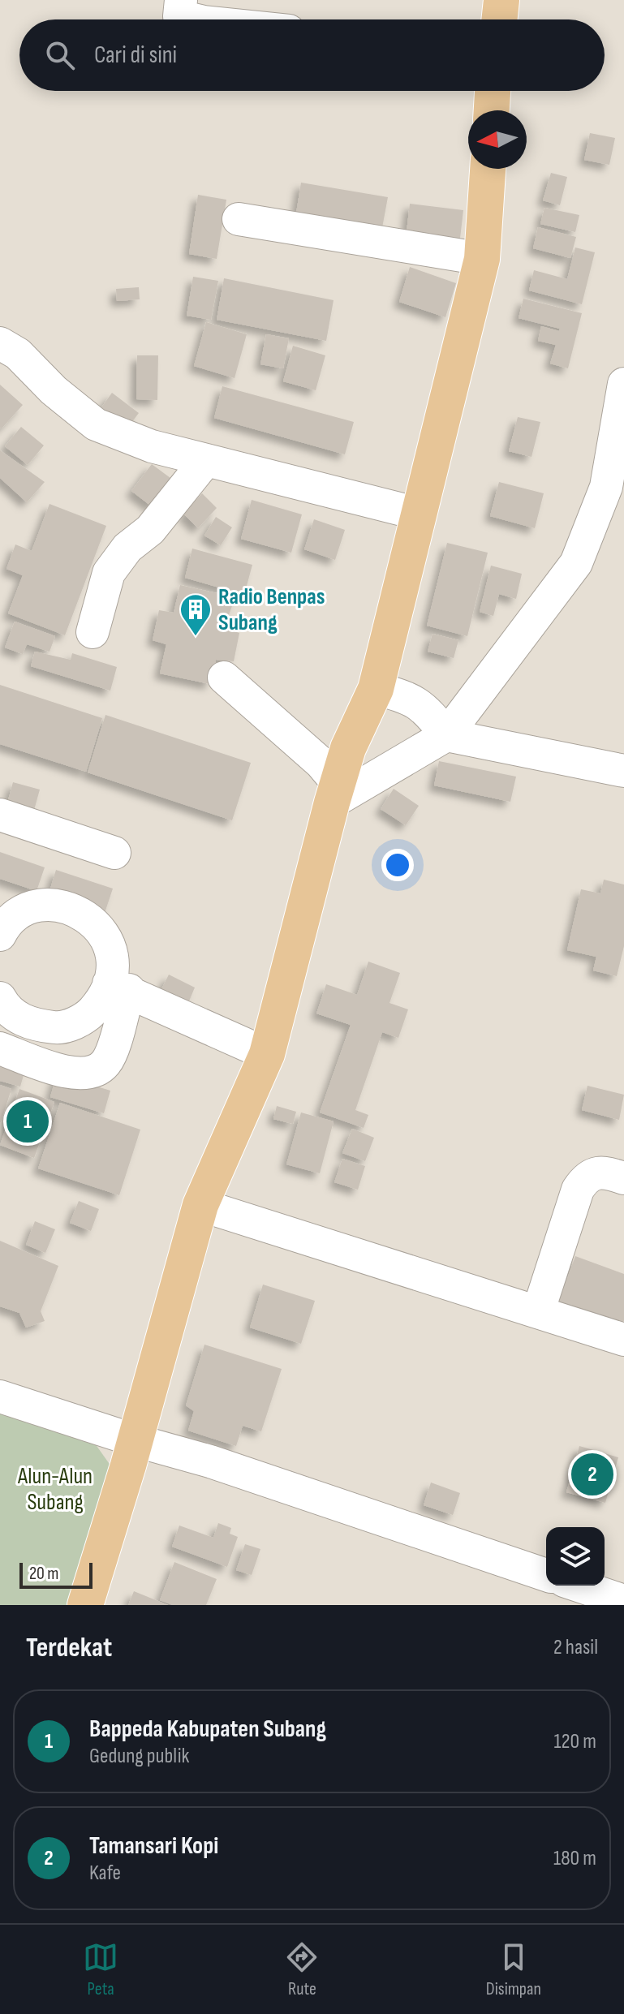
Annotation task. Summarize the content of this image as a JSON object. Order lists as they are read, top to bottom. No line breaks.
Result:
{"parks":["Alun-Alun Subang"],"places":{"building":["Radio Benpas Subang"]},"scale_bar":"20 m","north":"left","page":{"search":"Cari di sini","pins":["1","2"],"scale":"20 m","heading":["Terdekat","2 hasil"],"list":[{"mark":"1","name":"Bappeda Kabupaten Subang","note":"Gedung publik","value":"120 m"},{"mark":"2","name":"Tamansari Kopi","note":"Kafe","value":"180 m"}],"nav":["Peta","Rute","Disimpan"]}}
